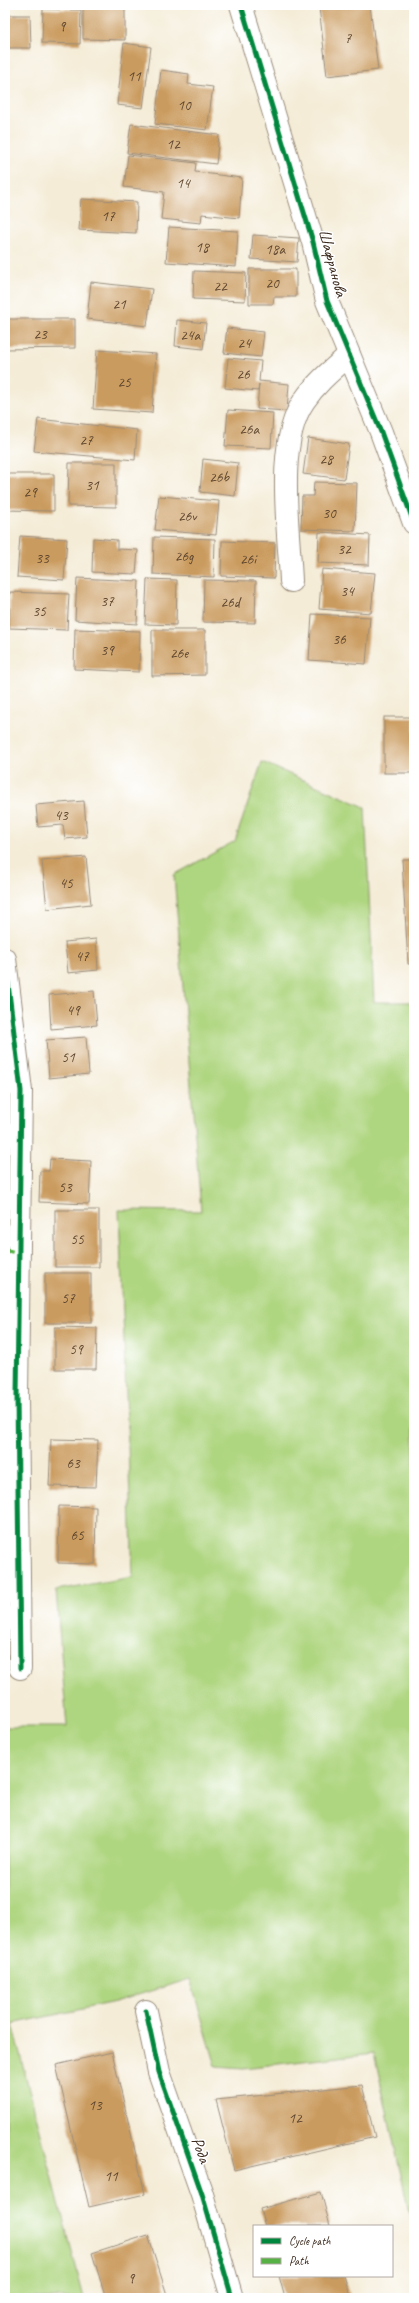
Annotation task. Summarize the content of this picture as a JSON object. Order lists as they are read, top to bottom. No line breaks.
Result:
{"streets":{"street":["Шафранова","Рода"]},"house_numbers":["9","7","11","10","12","14","17","18","18a","20","22","21","23","24a","24","26","25","26a","27","28","26b","31","29","30","26v","32","26g","33","26i","34","37","26d","35","36","39","26e","43","45","47","49","51","53","55","57","59","63","65","13","12","11","9"],"legend":["Cycle path","Path"]}
